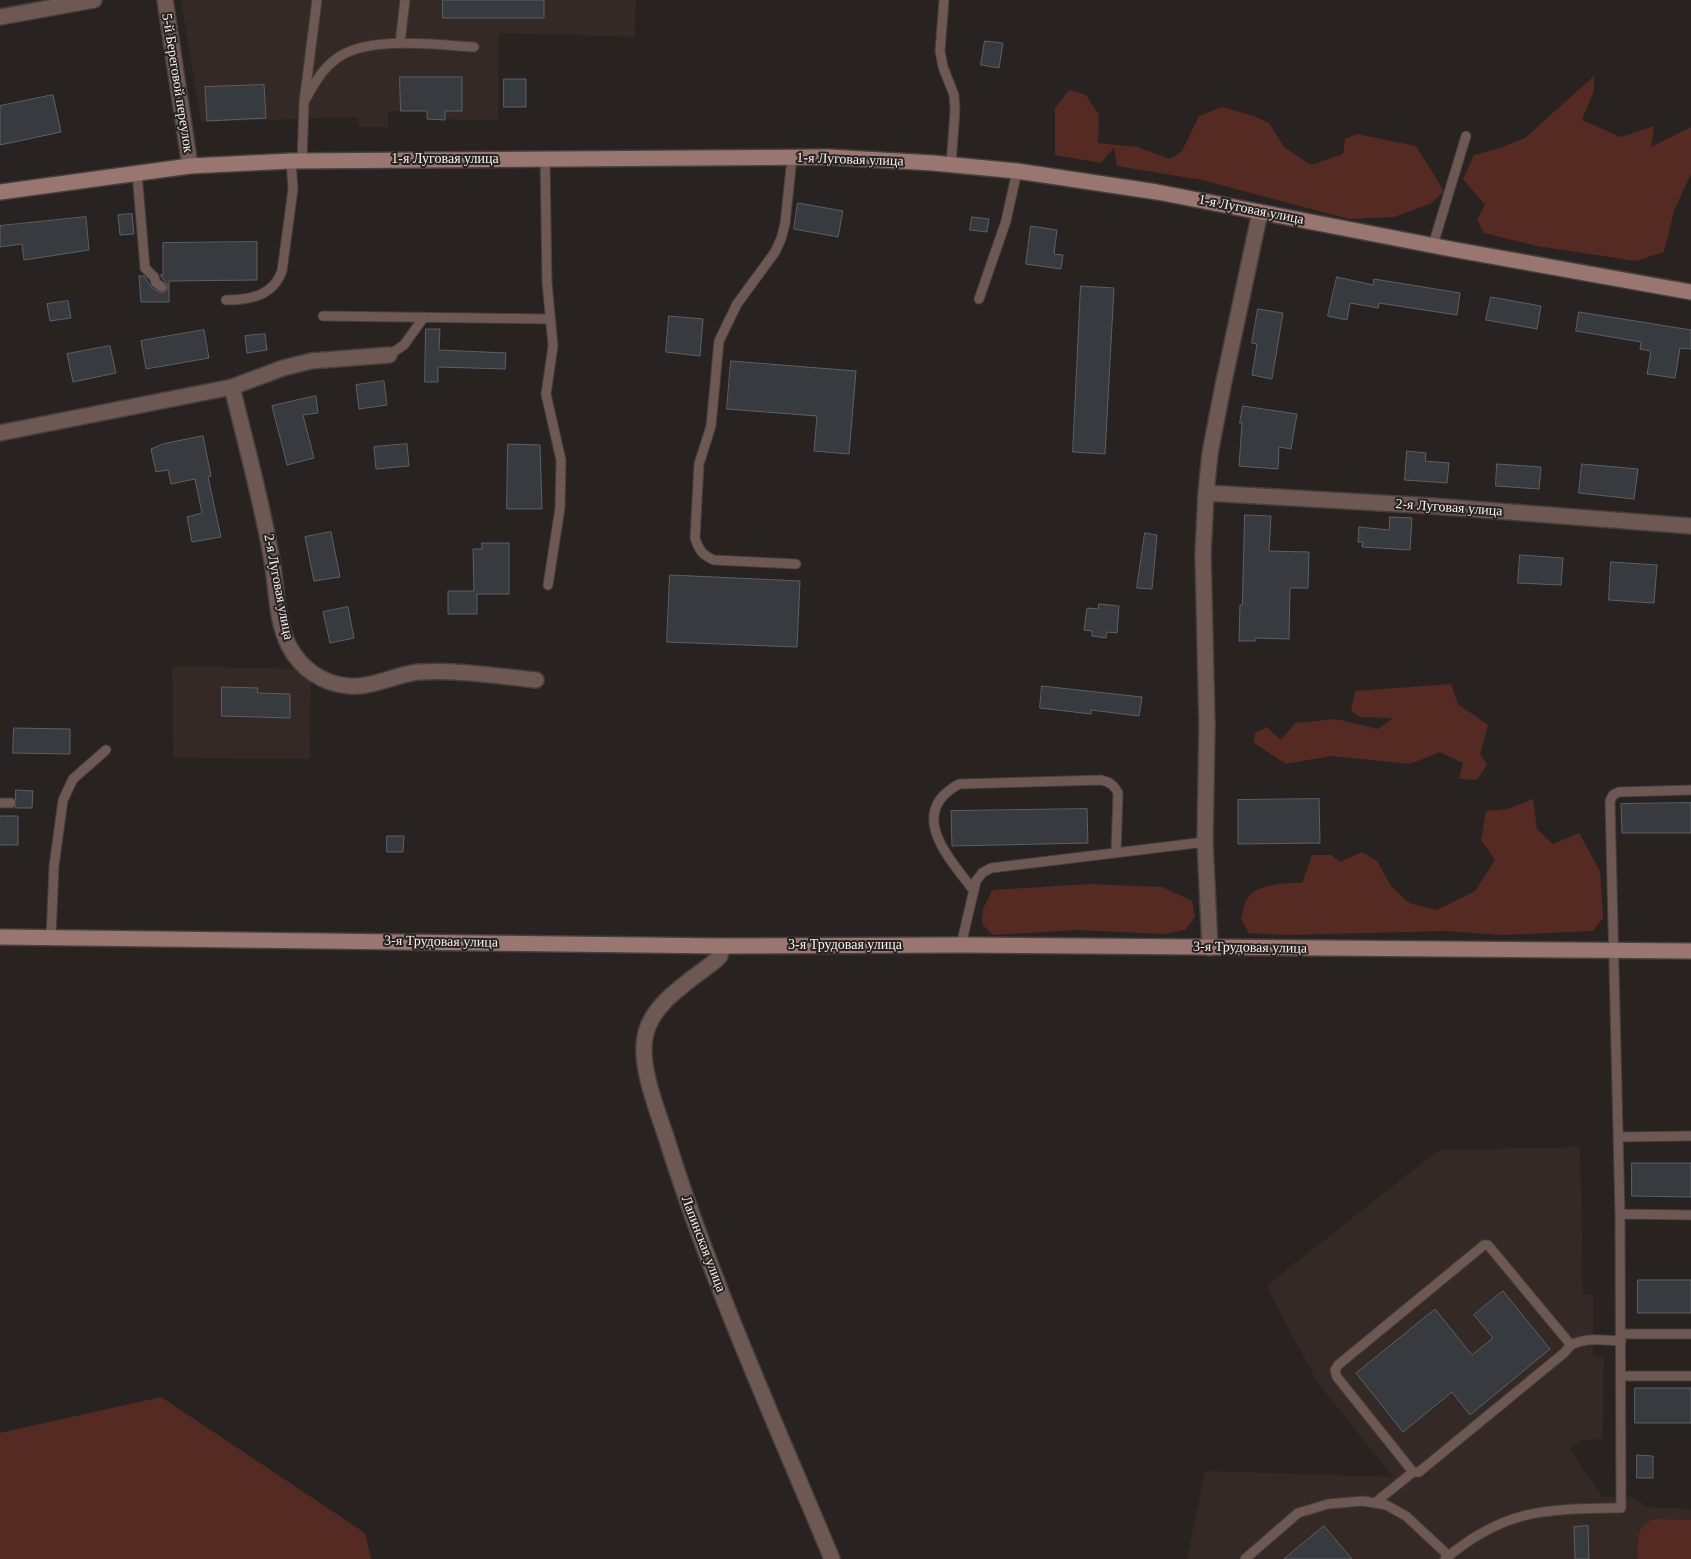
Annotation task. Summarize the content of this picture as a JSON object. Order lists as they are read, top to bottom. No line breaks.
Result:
{"streets":{"street":["5-й Береговой переулок","1-я Луговая улица","2-я Луговая улица","3-я Трудовая улица","Лапинская улица"]},"crossings":[["5-й Береговой переулок","1-я Луговая улица"],["3-я Трудовая улица","Лапинская улица"]]}
